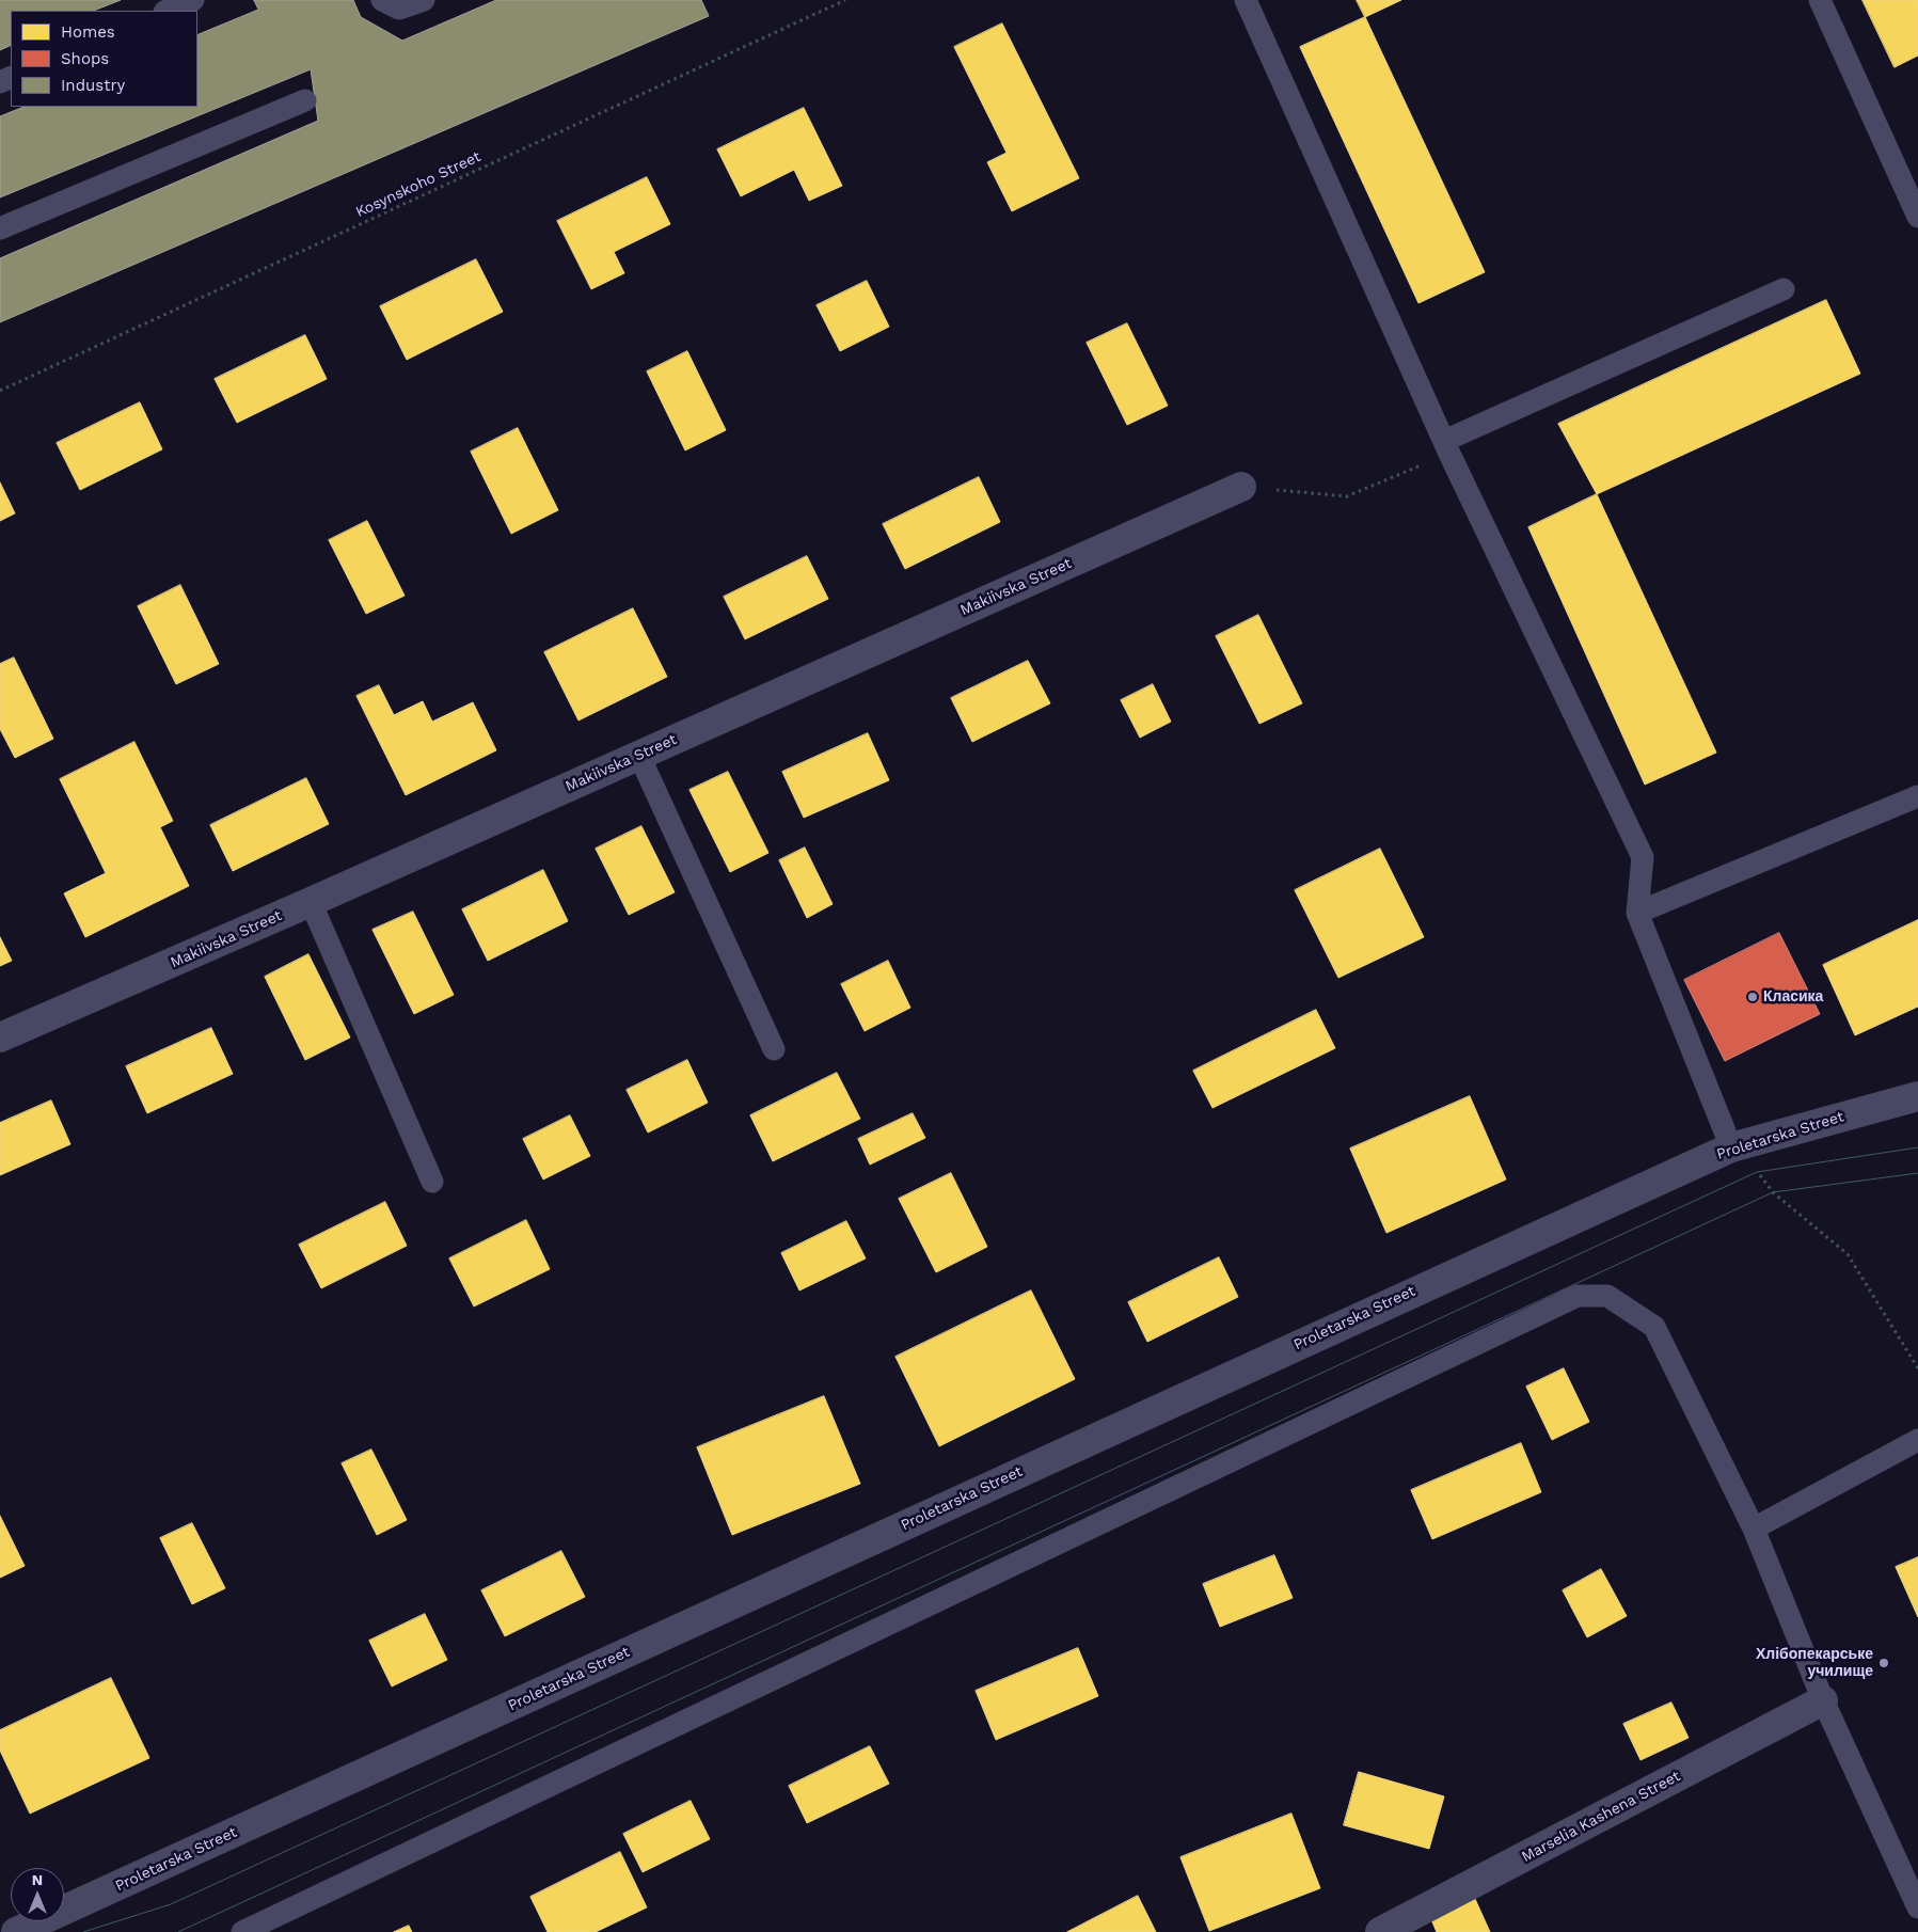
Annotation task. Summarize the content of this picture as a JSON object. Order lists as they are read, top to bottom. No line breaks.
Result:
{"streets":{"street":["Makiivska Street","Proletarska Street","Marselia Kashena Street"],"path":["Kosynskoho Street"]},"places":["Класика","Хлібопекарське училище"],"legend":["Homes","Shops","Industry"],"north":"top"}
